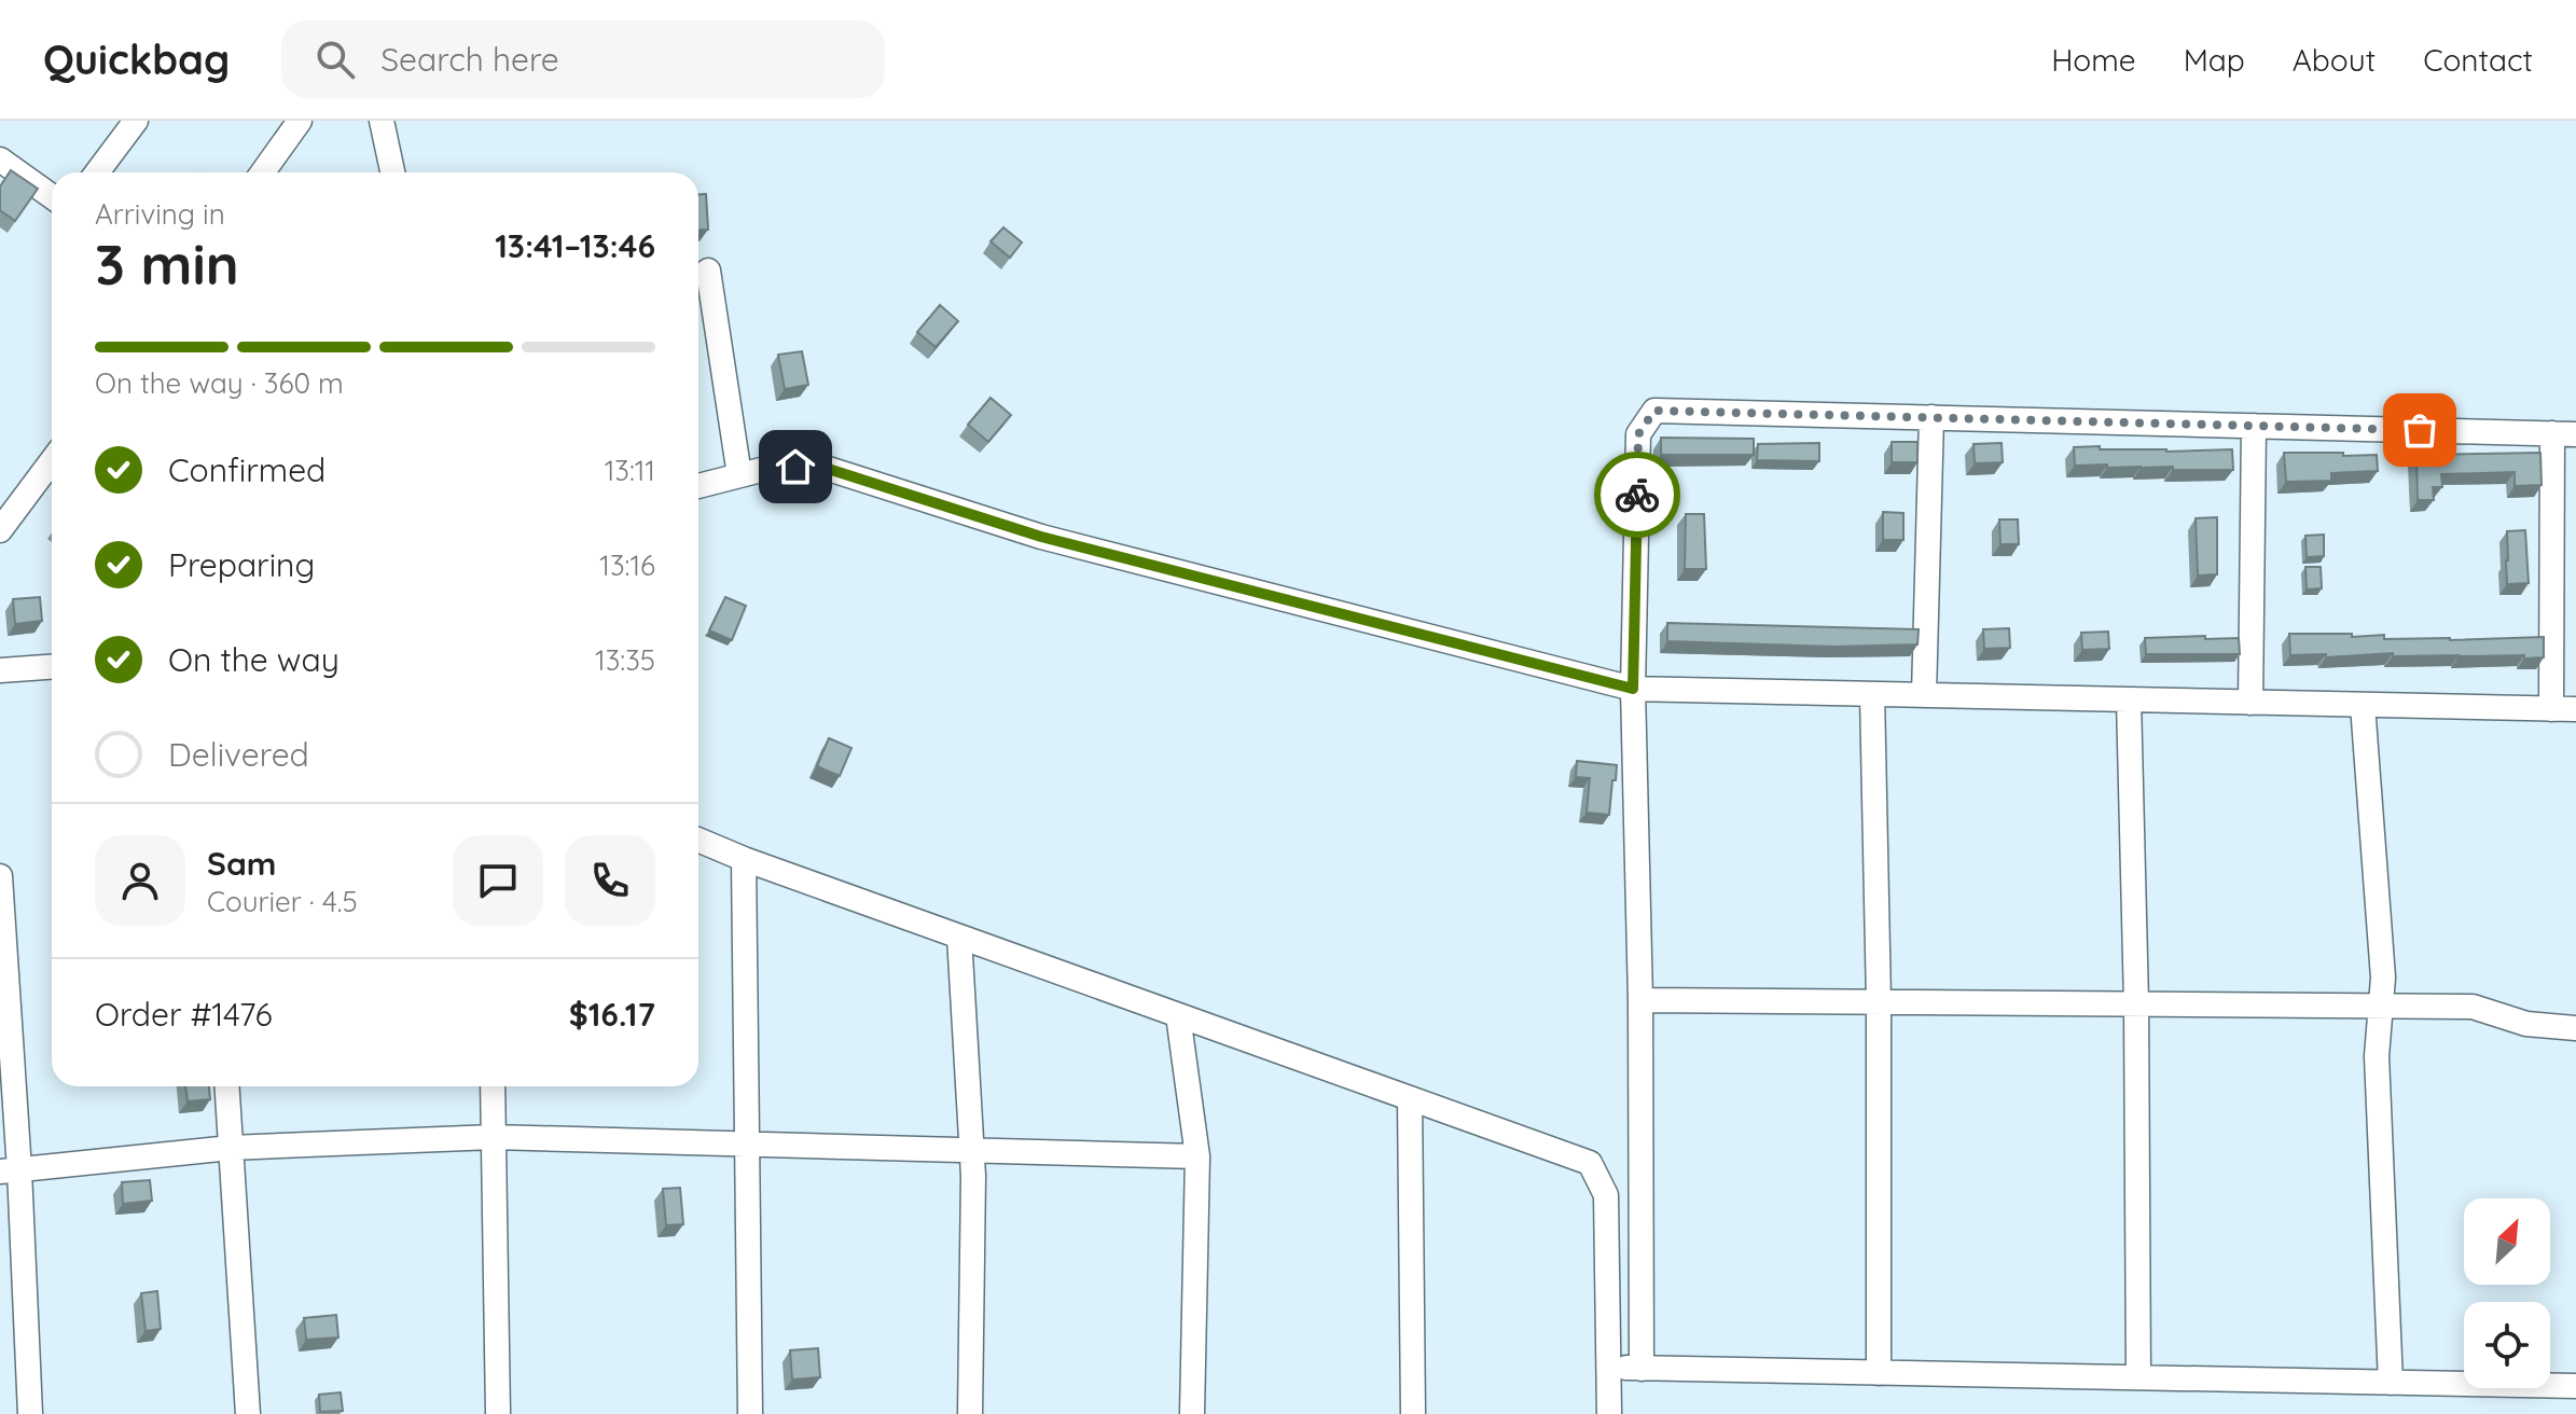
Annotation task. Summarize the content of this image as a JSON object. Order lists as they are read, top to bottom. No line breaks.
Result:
{"north":"top right","page":{"header":"Quickbag","search":"Search here","nav":["Home","Map","About","Contact"],"heading":["3 min","Arriving in","13:41–13:46"],"panel":["Sam","Courier · 4.5","Order #1476","$16.17"],"bar":"On the way · 360 m","list":[["Confirmed","13:11"],["Preparing","13:16"],["On the way","13:35"],"Delivered"]}}
